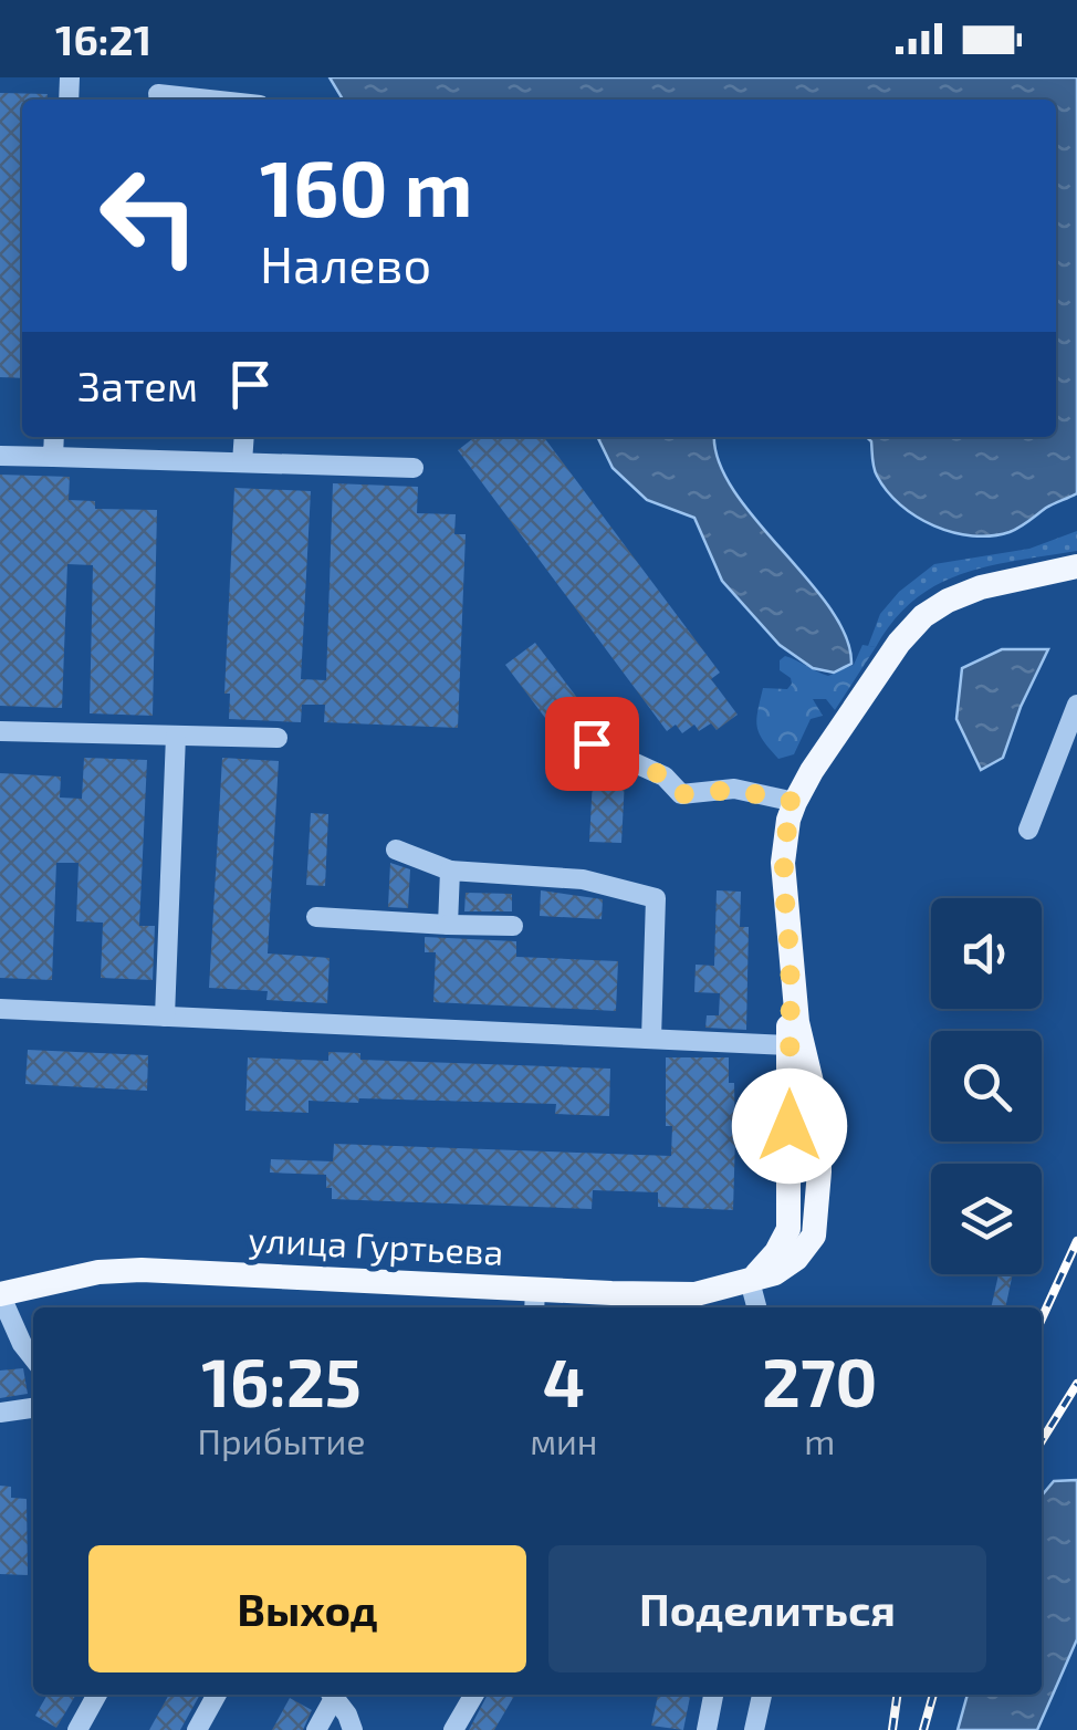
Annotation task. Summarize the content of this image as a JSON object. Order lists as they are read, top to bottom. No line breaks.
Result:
{"streets":{"main road":["улица Гуртьева"]},"page":{"status":"16:21","turn":["160 m","Налево"],"then":"Затем","eta":["16:25","Прибытие","4","мин","270","m"],"buttons":["Выход","Поделиться"]}}
